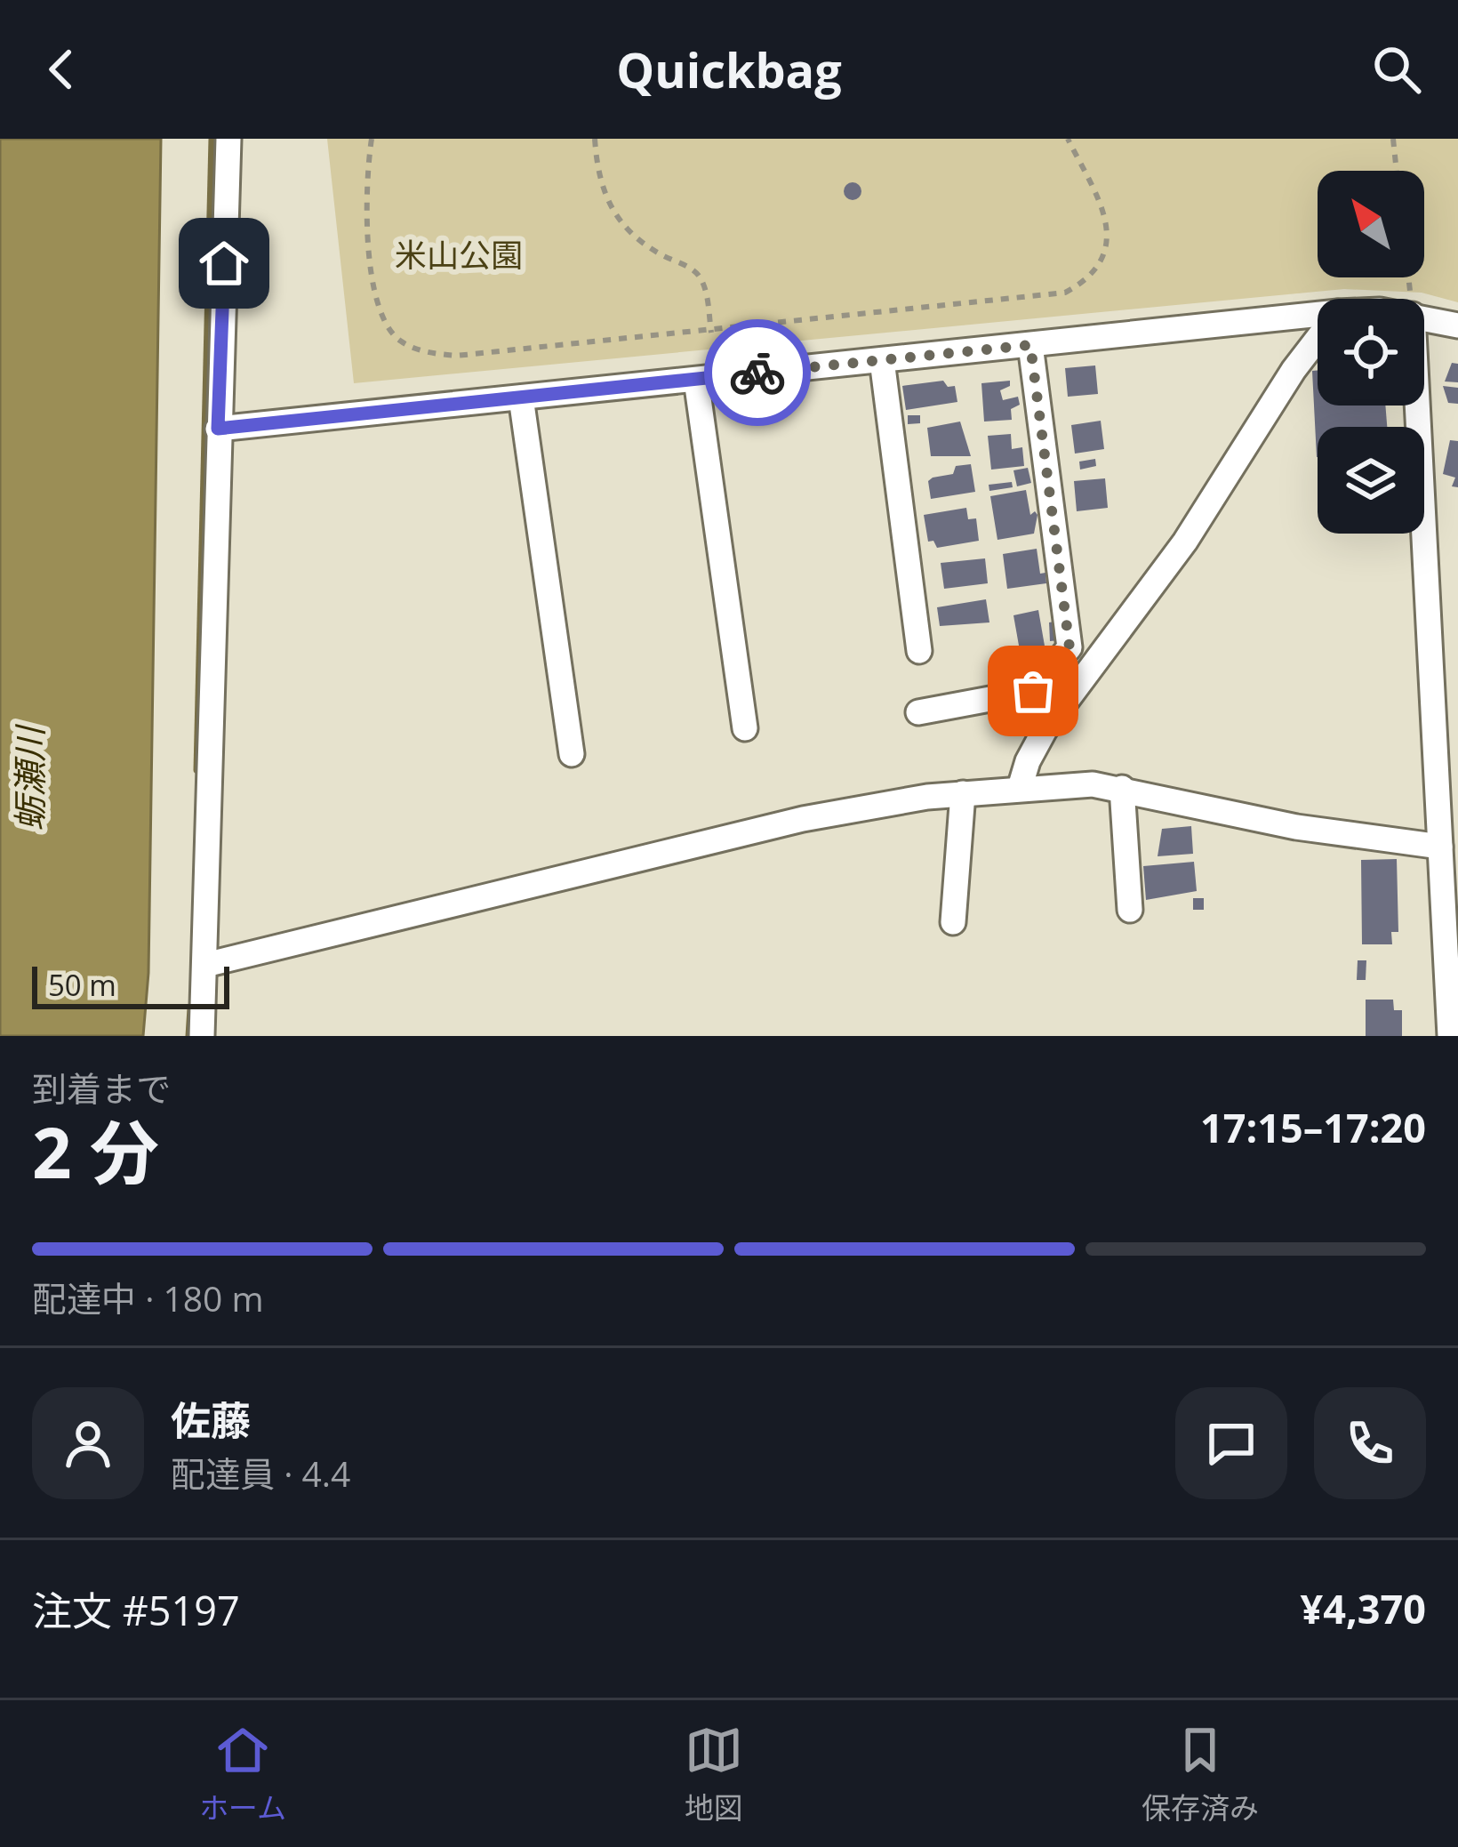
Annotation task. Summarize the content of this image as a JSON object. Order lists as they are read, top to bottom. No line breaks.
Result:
{"water":["蛎瀬川"],"parks":["米山公園"],"scale_bar":"50 m","north":"top left","page":{"header":"Quickbag","scale":"50 m","heading":["2 分","到着まで","17:15–17:20"],"panel":["佐藤","配達員 · 4.4","注文 #5197","¥4,370"],"bar":"配達中 · 180 m","tabs":["ホーム","地図","保存済み"]}}
